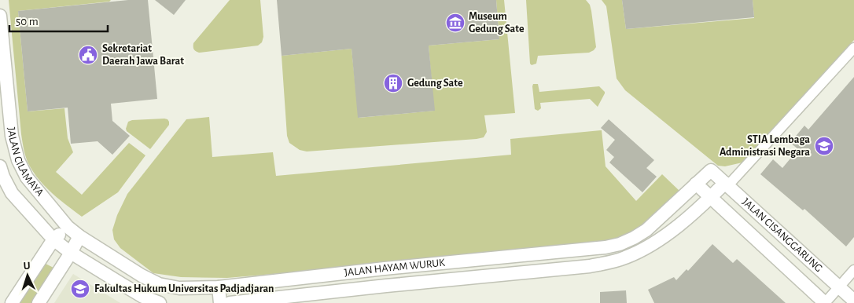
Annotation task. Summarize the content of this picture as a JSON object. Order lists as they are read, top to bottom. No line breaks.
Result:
{"streets":{"street":["JALAN CILAMAYA","JALAN CISANGGARUNG","JALAN HAYAM WURUK"]},"crossings":[["JALAN CILAMAYA","JALAN HAYAM WURUK"],["JALAN CISANGGARUNG","JALAN HAYAM WURUK"]],"places":{"museum":["Museum Gedung Sate"],"public building":["Sekretariat Daerah Jawa Barat"],"building":["Gedung Sate"],"school or university":["STIA Lembaga Administrasi Negara","Fakultas Hukum Universitas Padjadjaran"]},"scale_bar":"50 m","north":"top"}
